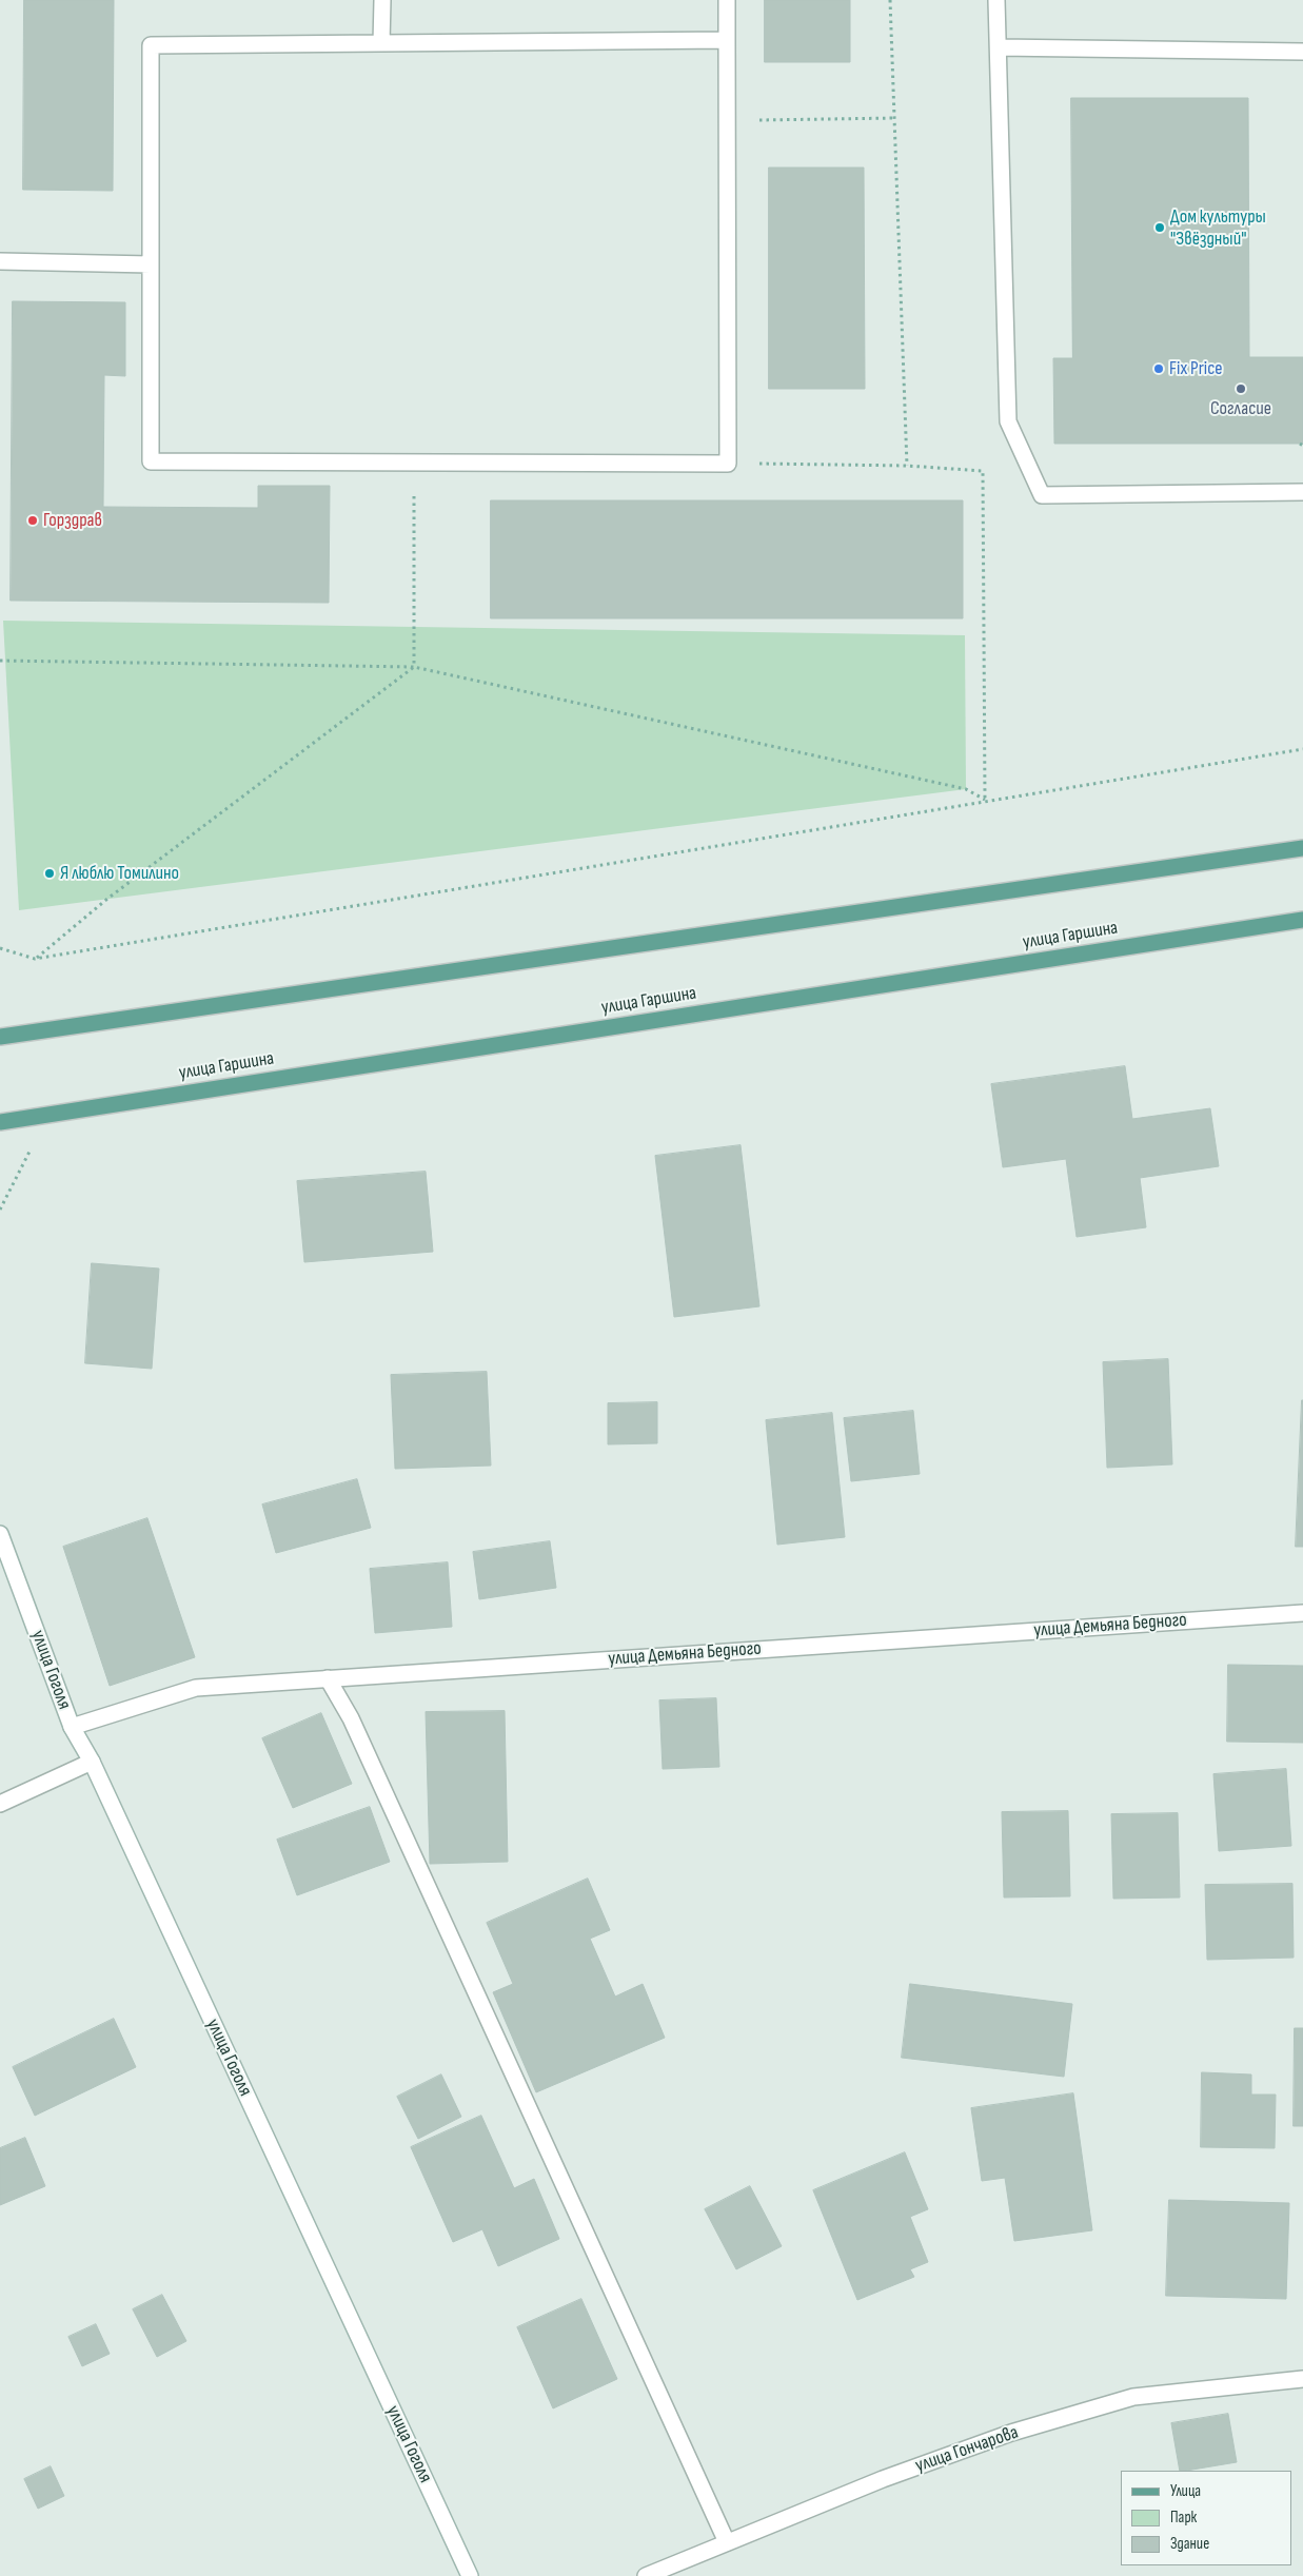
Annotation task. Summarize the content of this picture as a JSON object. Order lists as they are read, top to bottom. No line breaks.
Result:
{"streets":{"main road":["улица Гаршина"],"street":["улица Демьяна Бедного","улица Гоголя","улица Гончарова"]},"crossings":[["улица Демьяна Бедного","улица Гоголя"]],"places":["Дом культуры \"Звёздный\"","Fix Price","Согласие","Горздрав","Я люблю Томилино"],"legend":["Улица","Парк","Здание"]}
